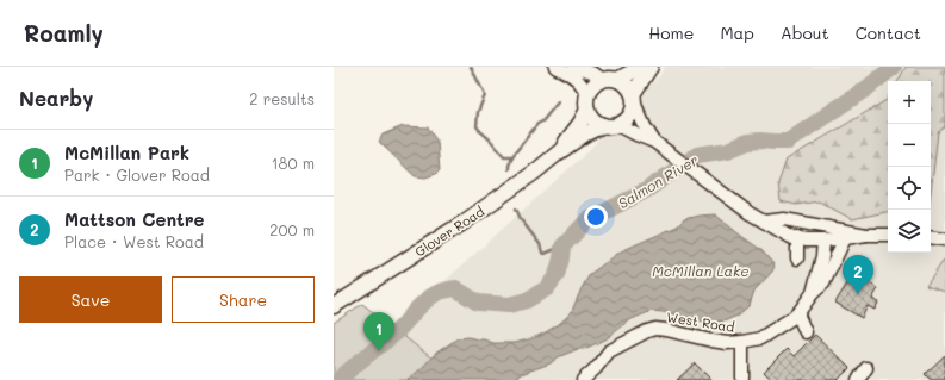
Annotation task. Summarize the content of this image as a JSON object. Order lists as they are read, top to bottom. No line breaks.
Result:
{"streets":{"main road":["Glover Road"],"street":["West Road"]},"water":["Salmon River","McMillan Lake"],"page":{"header":"Roamly","nav":["Home","Map","About","Contact"],"heading":["Nearby","2 results"],"map_buttons":["+","−"],"list":[{"mark":"1","name":"McMillan Park","note":"Park · Glover Road","value":"180 m"},{"mark":"2","name":"Mattson Centre","note":"Place · West Road","value":"200 m"}],"pins":["2","1"],"buttons":["Save","Share"]}}
